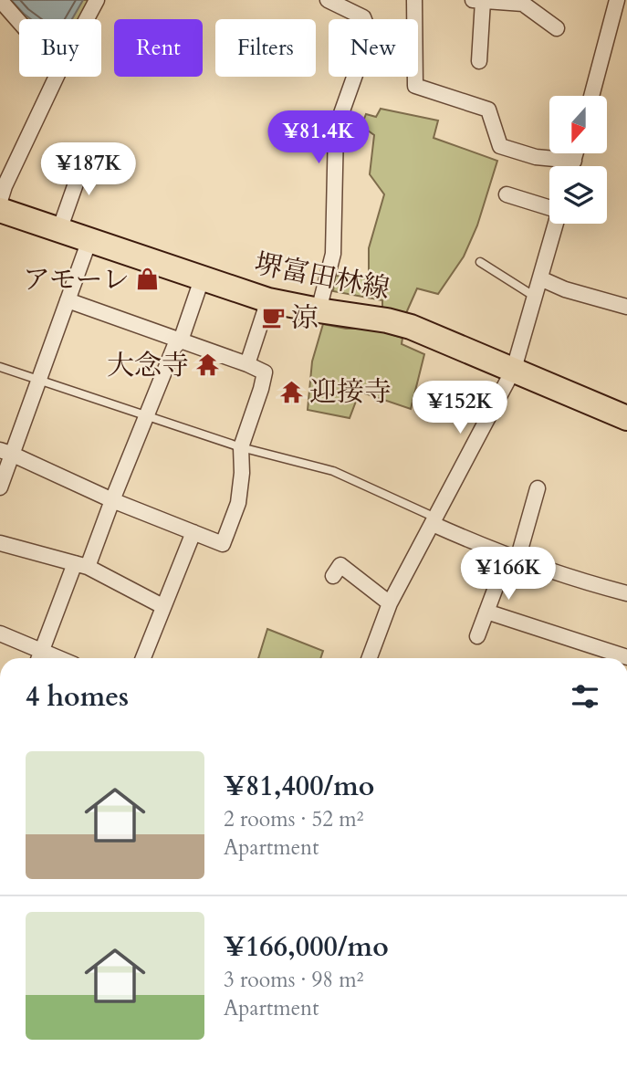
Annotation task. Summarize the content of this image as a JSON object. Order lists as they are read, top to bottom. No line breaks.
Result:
{"streets":{"main road":["堺富田林線"]},"places":{"shop":["アモーレ"],"cafe":["涼"],"temple":["大念寺","迎接寺"]},"north":"bottom","page":{"chip":["Buy","Rent","Filters","New"],"price":["¥81.4K","¥187K","¥152K","¥166K"],"heading":"4 homes","list":[{"name":"¥81,400/mo","note":"2 rooms · 52 m² · Apartment"},{"name":"¥166,000/mo","note":"3 rooms · 98 m² · Apartment"}]}}
